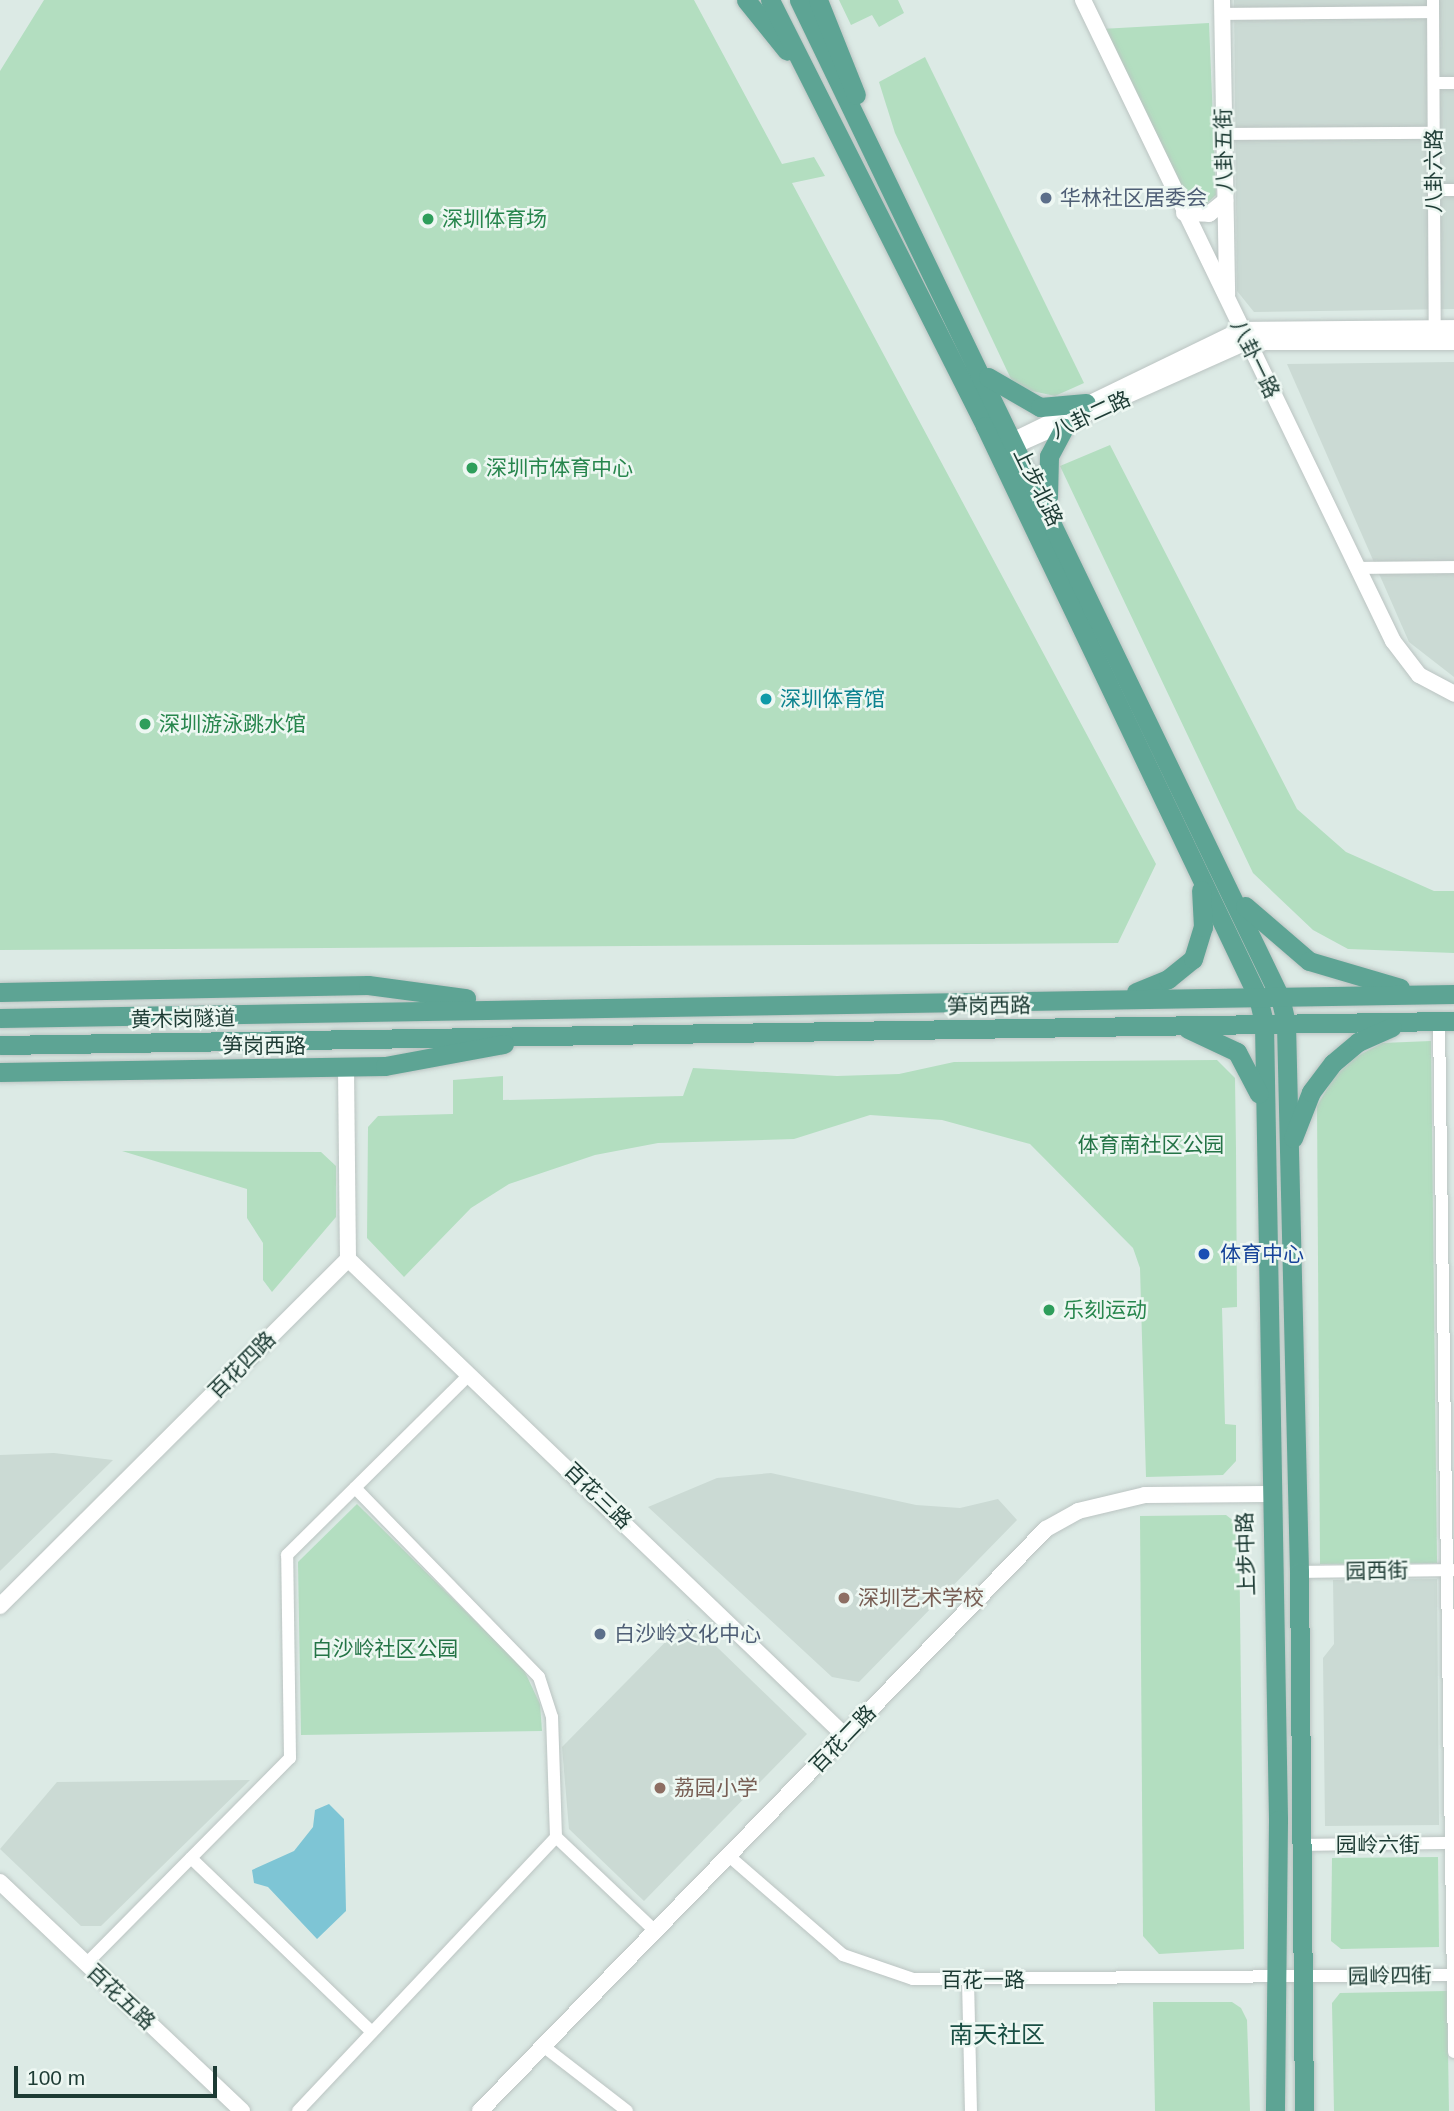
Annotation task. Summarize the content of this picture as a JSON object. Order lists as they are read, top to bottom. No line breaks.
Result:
{"streets":{"main road":["上步北路","笋岗西路","黄木岗隧道","上步中路"],"street":["八卦五街","八卦六路","八卦一路","八卦二路","百花四路","百花三路","园西街","百花二路","园岭六街","园岭四街","百花一路","百花五路"]},"crossings":[["八卦五街","八卦一路"],["八卦六路","八卦二路"],["八卦一路","八卦二路"],["八卦二路","上步北路"],["上步北路","笋岗西路"],["上步北路","上步中路"],["笋岗西路","黄木岗隧道"],["笋岗西路","上步中路"],["百花四路","百花三路"],["百花三路","百花二路"],["上步中路","百花二路"],["上步中路","百花一路"],["百花二路","百花一路"],["园岭四街","百花一路"]],"districts":["南天社区"],"parks":["体育南社区公园","白沙岭社区公园"],"places":["华林社区居委会","深圳体育场","深圳市体育中心","深圳体育馆","深圳游泳跳水馆","体育中心","乐刻运动","深圳艺术学校","白沙岭文化中心","荔园小学"],"scale_bar":"100 m"}
